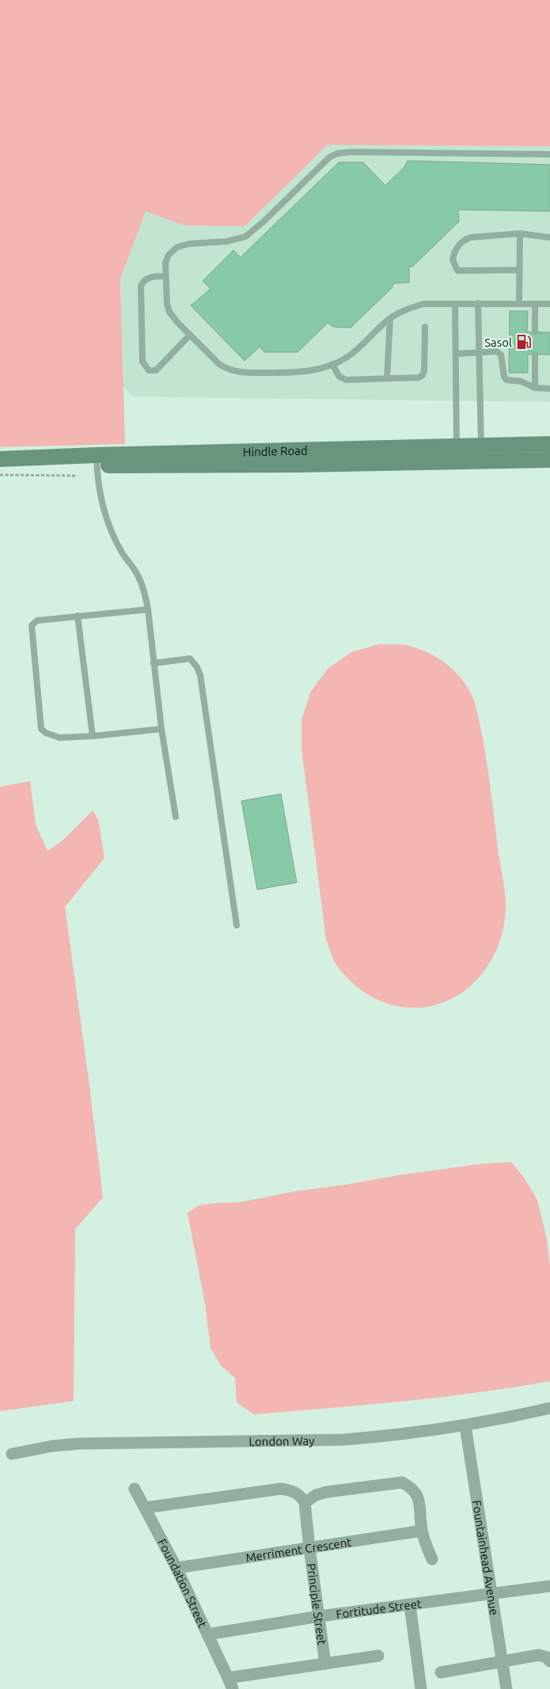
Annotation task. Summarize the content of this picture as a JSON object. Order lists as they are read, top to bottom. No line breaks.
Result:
{"streets":{"main road":["Hindle Road"],"street":["London Way","Merriment Crescent","Fountainhead Avenue","Foundation Street","Principle Street","Fortitude Street"]},"crossings":[["London Way","Fountainhead Avenue"],["Merriment Crescent","Foundation Street"],["Merriment Crescent","Principle Street"],["Fountainhead Avenue","Fortitude Street"],["Foundation Street","Fortitude Street"],["Principle Street","Fortitude Street"]],"places":{"fuel station":["Sasol"]}}
